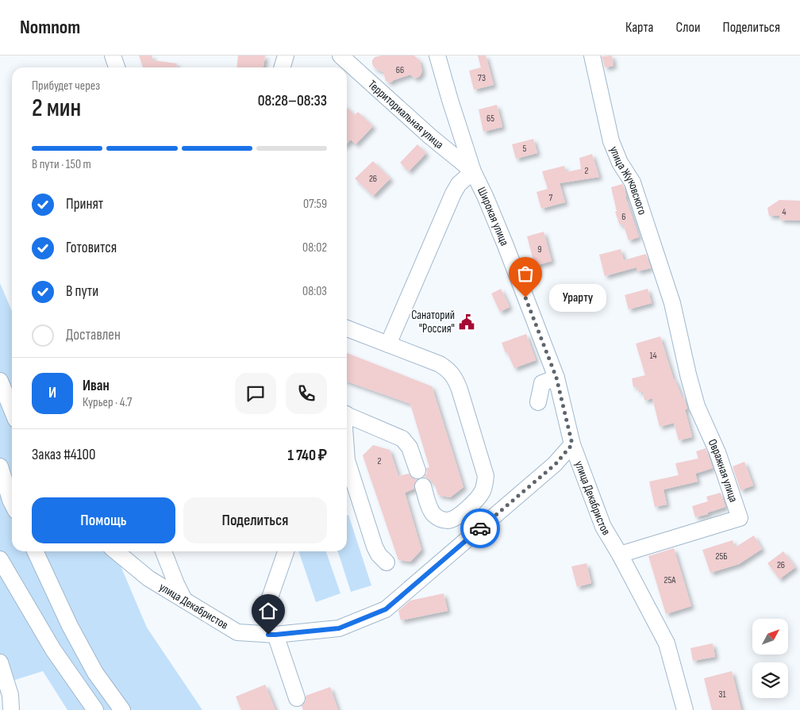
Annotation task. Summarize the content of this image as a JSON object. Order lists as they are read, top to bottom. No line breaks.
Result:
{"streets":{"street":["Территориальная улица","улица Жуковского","Широкая улица","Овражная улица","улица Декабристов"]},"crossings":[["Территориальная улица","Широкая улица"],["улица Жуковского","Овражная улица"],["Широкая улица","улица Декабристов"],["Овражная улица","улица Декабристов"]],"places":{"other":["Урарту"],"public building":["Санаторий \"Россия\""]},"house_numbers":["66","73","65","5","2","26","7","4","6","9","14","2","25Б","26","25А","31"],"north":"top right","page":{"header":"Nomnom","nav":["Карта","Слои","Поделиться"],"heading":["2 мин","Прибудет через","08:28–08:33"],"panel":["Иван","Курьер · 4.7","Заказ #4100","1 740 ₽"],"bar":"В пути · 150 m","list":[["Принят","07:59"],["Готовится","08:02"],["В пути","08:03"],"Доставлен"],"bubble":"Урарту","round":"И","buttons":["Помощь","Поделиться"]}}
